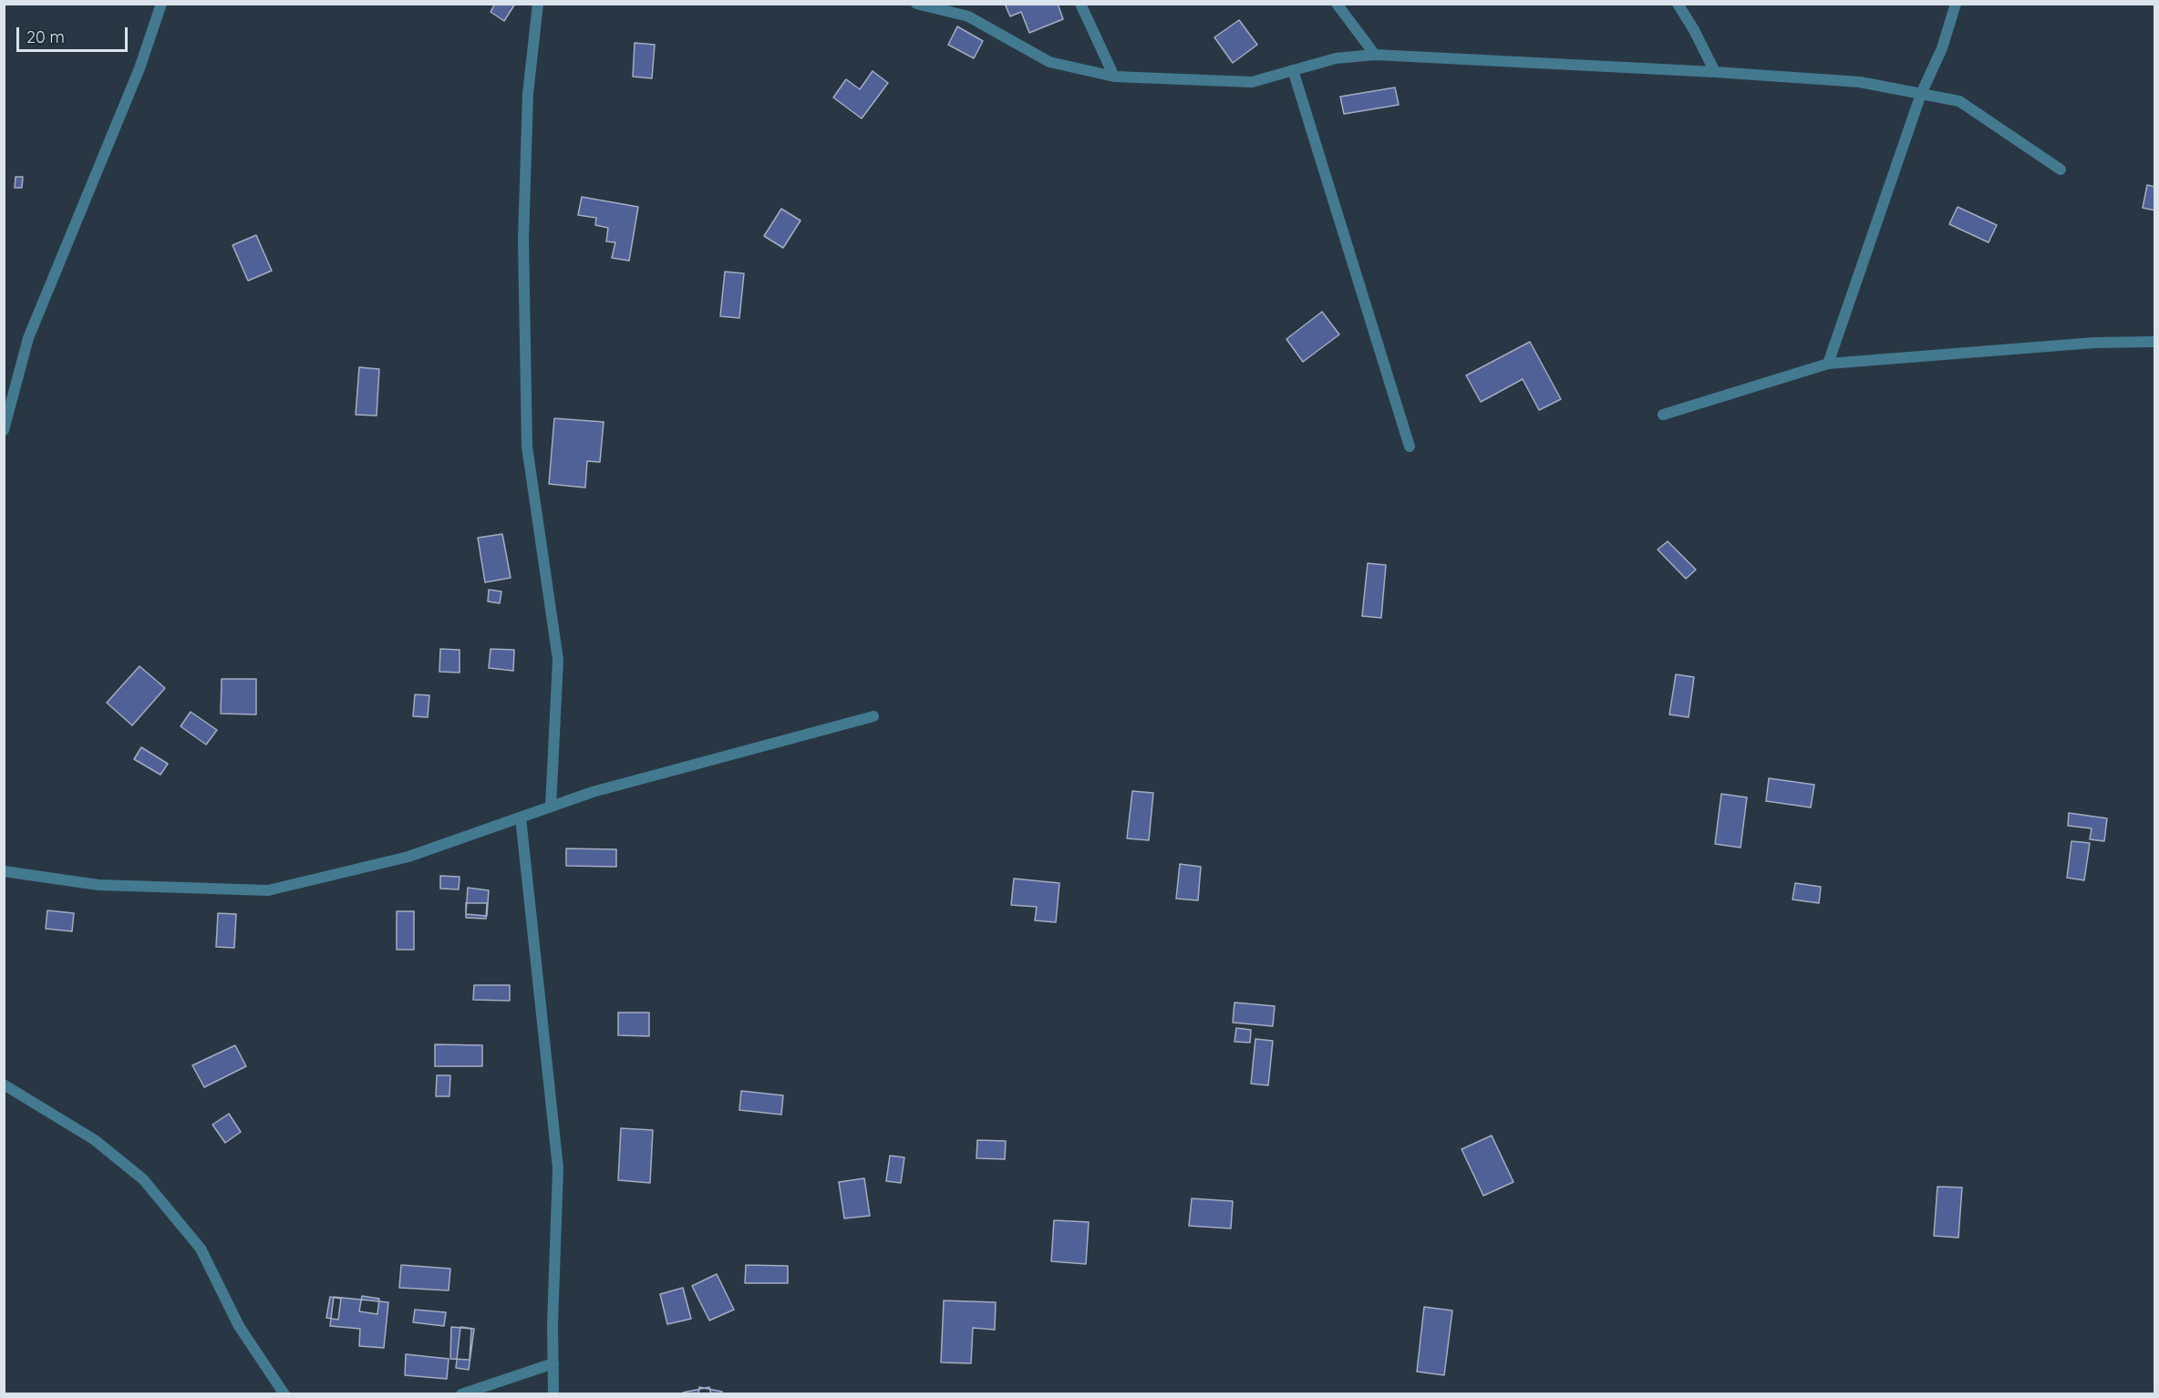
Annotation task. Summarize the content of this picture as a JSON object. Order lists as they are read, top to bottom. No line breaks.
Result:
{"scale_bar":"20 m"}
